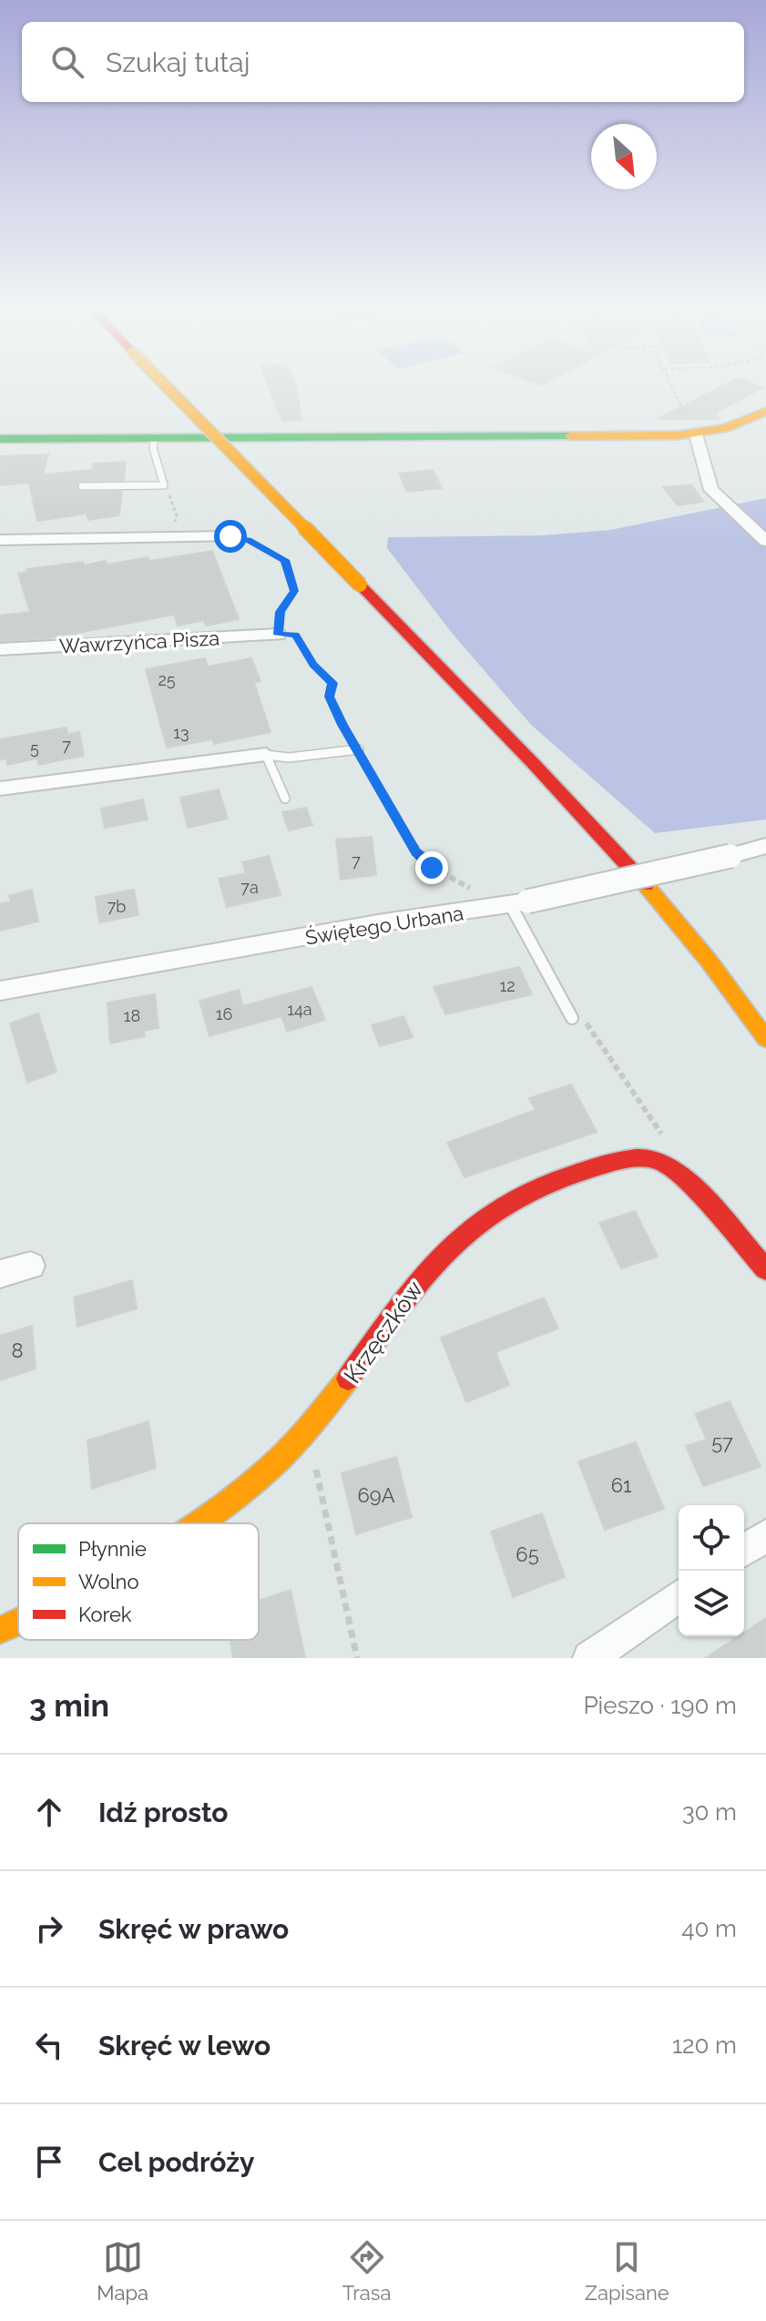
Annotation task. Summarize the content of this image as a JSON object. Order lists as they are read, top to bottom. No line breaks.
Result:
{"streets":{"street":["Wawrzyńca Pisza","Świętego Urbana","Krzęczków"]},"house_numbers":["25","13","7","5","7","7a","7b","12","14a","16","18","8","57","61","69A","65"],"legend":["Płynnie","Wolno","Korek"],"north":"bottom right","page":{"search":"Szukaj tutaj","heading":["3 min","Pieszo · 190 m"],"list":[["Idź prosto","30 m"],["Skręć w prawo","40 m"],["Skręć w lewo","120 m"],"Cel podróży"],"nav":["Mapa","Trasa","Zapisane"]}}
